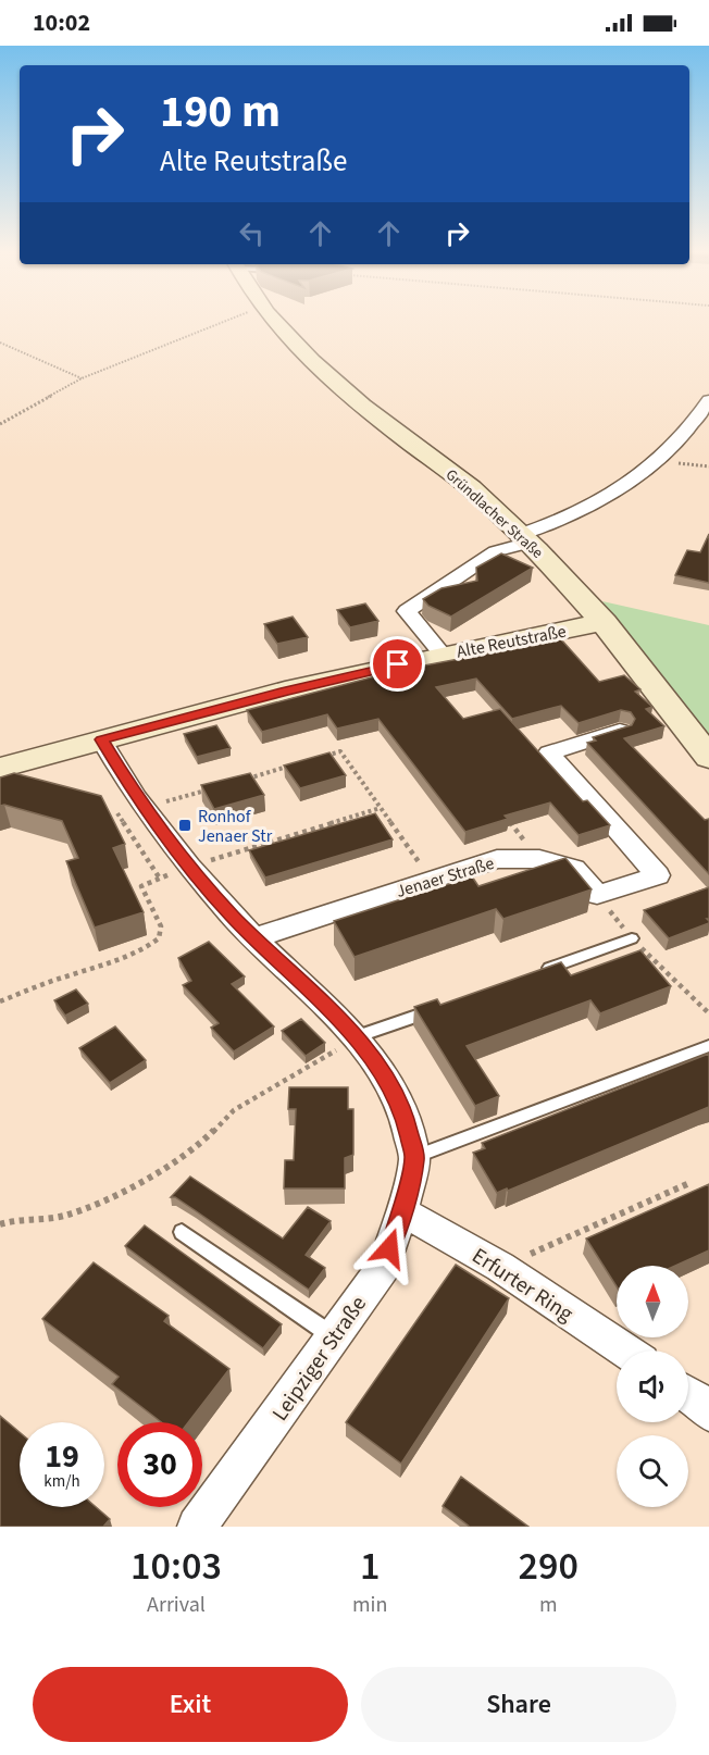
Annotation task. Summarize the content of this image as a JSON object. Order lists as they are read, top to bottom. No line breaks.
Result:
{"streets":{"main road":["Gründlacher Straße","Alte Reutstraße"],"street":["Jenaer Straße","Erfurter Ring","Leipziger Straße"]},"crossings":[["Gründlacher Straße","Alte Reutstraße"],["Alte Reutstraße","Leipziger Straße"],["Jenaer Straße","Leipziger Straße"],["Erfurter Ring","Leipziger Straße"]],"places":{"transit":["Ronhof Jenaer Str"]},"north":"top","page":{"status":"10:02","turn":["190 m","Alte Reutstraße"],"speed":"19 km/h","limit":"30","eta":["10:03","Arrival","1","min","290","m"],"buttons":["Exit","Share"]}}
